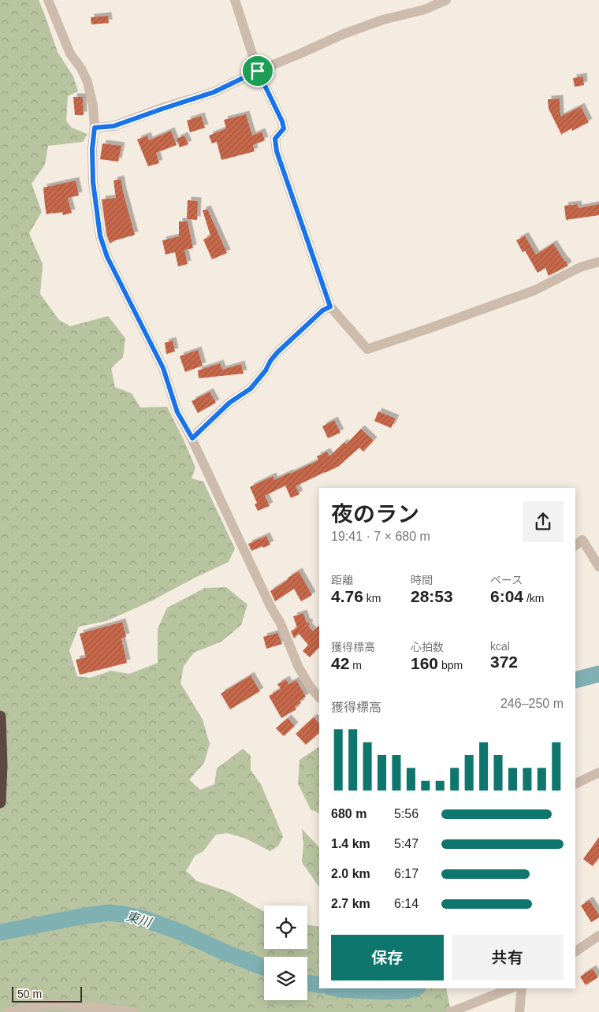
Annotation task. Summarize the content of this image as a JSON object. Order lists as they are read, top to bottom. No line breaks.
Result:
{"water":["東川"],"scale_bar":"50 m","page":{"heading":["夜のラン","19:41 · 7 × 680 m"],"stats":[["距離","4.76 km"],["時間","28:53"],["ペース","6:04 /km"],["獲得標高","42 m"],["心拍数","160 bpm"],["kcal","372"]],"chart":["獲得標高","246–250 m"],"list":[{"name":"680 m","note":"5:56"},{"name":"1.4 km","note":"5:47"},{"name":"2.0 km","note":"6:17"},{"name":"2.7 km","note":"6:14"}],"buttons":["保存","共有"],"scale":"50 m"}}
